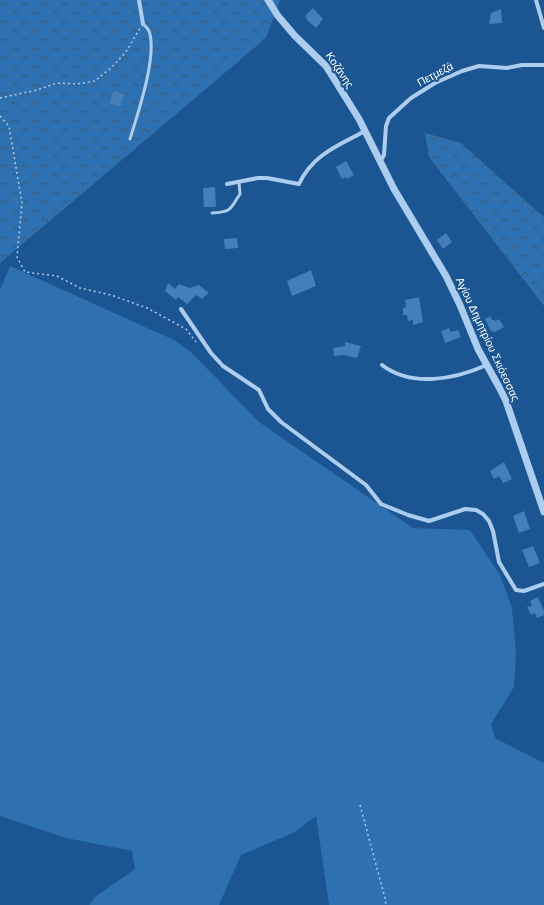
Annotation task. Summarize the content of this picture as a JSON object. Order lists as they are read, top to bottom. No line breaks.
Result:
{"streets":{"street":["Κοζάνης","Πετμεζά","Αγίου Δημητρίου Σκιόεσσας"]},"crossings":[["Κοζάνης","Πετμεζά"],["Κοζάνης","Αγίου Δημητρίου Σκιόεσσας"],["Πετμεζά","Αγίου Δημητρίου Σκιόεσσας"]]}
